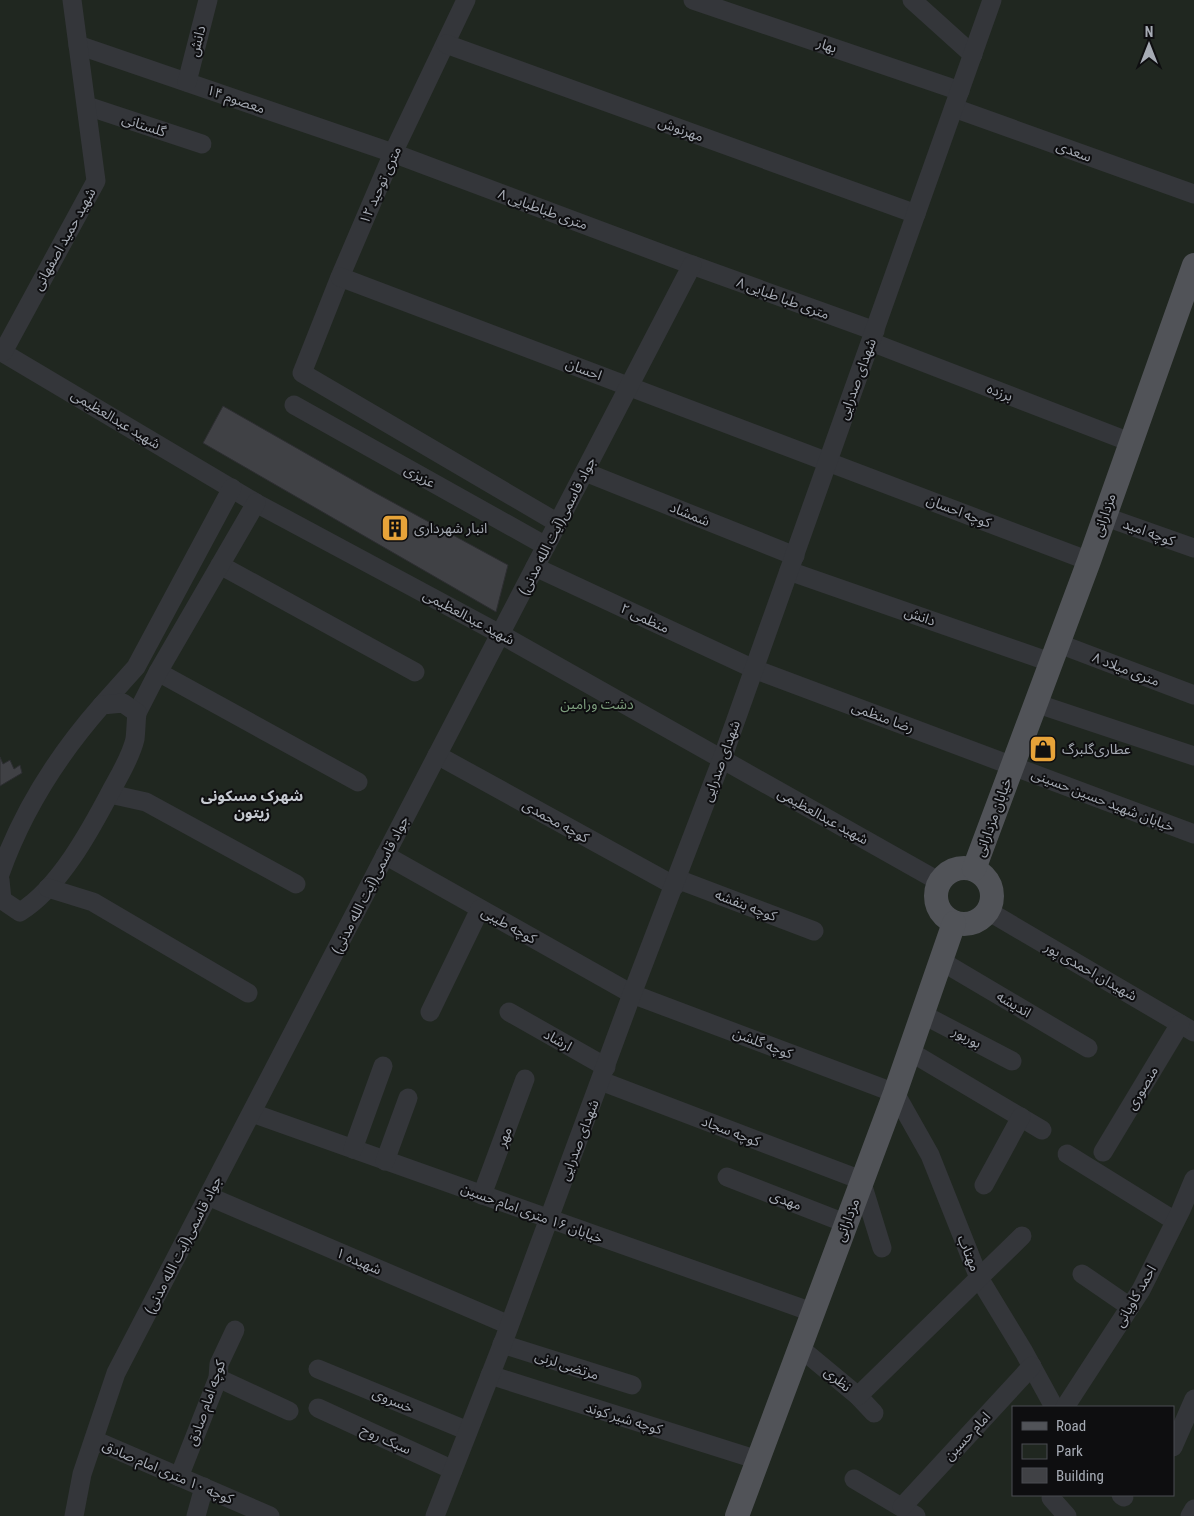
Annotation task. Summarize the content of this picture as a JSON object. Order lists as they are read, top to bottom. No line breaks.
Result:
{"streets":{"main road":["مزدارانی","خیابان مزدارانی"],"street":["دانش","بهار","۱۴ معصوم","گلستانی","مهرنوش","سعدی","۱۲ متری توحید","۸ متری طباطبایی","شهید حمید اصفهانی","۸ متری طبا طبایی","احسان","شهدای صدرایی","برزده","شهید عبدالعظیمی","عزیزی","کوچه احسان","شمشاد","جواد قاسمی(آیت الله مدنی)","کوچه امید","منظمی ۲","۸ متری میلاد","رضا منظمی","خیابان شهید حسین حسینی","کوچه محمدی","کوچه بنفشه","کوچه طیبی","شهیدان احمدی پور","اندیشه","بوربور","ارشاد","کوچه گلشن","منصوری","کوچه سجاد","مهر","مهدی","خیابان ۱۶ متری امام حسین","مهتاب","شهیده ۱","احمد کاویانی","مرتضی لرنی","نظری","خسروی","کوچه امام صادق","کوچه شیر کوند","امام حسین","سبک روح","کوچه ۱۰ متری امام صادق"]},"crossings":[["دانش","۱۴ معصوم"],["دانش","شهدای صدرایی"],["دانش","شمشاد"],["دانش","مزدارانی"],["دانش","۸ متری میلاد"],["بهار","سعدی"],["بهار","شهدای صدرایی"],["۱۴ معصوم","۱۲ متری توحید"],["۱۴ معصوم","۸ متری طباطبایی"],["۱۴ معصوم","شهید حمید اصفهانی"],["گلستانی","شهید حمید اصفهانی"],["مهرنوش","۱۲ متری توحید"],["مهرنوش","شهدای صدرایی"],["سعدی","شهدای صدرایی"],["۱۲ متری توحید","۸ متری طباطبایی"],["۱۲ متری توحید","احسان"],["۱۲ متری توحید","جواد قاسمی(آیت الله مدنی)"],["۸ متری طباطبایی","۸ متری طبا طبایی"],["۸ متری طباطبایی","جواد قاسمی(آیت الله مدنی)"],["شهید حمید اصفهانی","شهید عبدالعظیمی"],["۸ متری طبا طبایی","شهدای صدرایی"],["۸ متری طبا طبایی","برزده"],["۸ متری طبا طبایی","جواد قاسمی(آیت الله مدنی)"],["احسان","شهدای صدرایی"],["احسان","کوچه احسان"],["احسان","جواد قاسمی(آیت الله مدنی)"],["شهدای صدرایی","برزده"],["شهدای صدرایی","شهید عبدالعظیمی"],["شهدای صدرایی","کوچه احسان"],["شهدای صدرایی","شمشاد"],["شهدای صدرایی","منظمی ۲"],["شهدای صدرایی","رضا منظمی"],["شهدای صدرایی","کوچه محمدی"],["شهدای صدرایی","کوچه بنفشه"],["شهدای صدرایی","کوچه طیبی"],["شهدای صدرایی","ارشاد"],["شهدای صدرایی","کوچه گلشن"],["شهدای صدرایی","کوچه سجاد"],["شهدای صدرایی","خیابان ۱۶ متری امام حسین"],["شهدای صدرایی","شهیده ۱"],["شهدای صدرایی","مرتضی لرنی"],["شهدای صدرایی","خسروی"],["شهدای صدرایی","کوچه شیر کوند"],["شهدای صدرایی","سبک روح"],["برزده","مزدارانی"],["شهید عبدالعظیمی","مزدارانی"],["شهید عبدالعظیمی","جواد قاسمی(آیت الله مدنی)"],["شهید عبدالعظیمی","خیابان مزدارانی"],["شهید عبدالعظیمی","شهیدان احمدی پور"],["عزیزی","جواد قاسمی(آیت الله مدنی)"],["کوچه احسان","مزدارانی"],["شمشاد","جواد قاسمی(آیت الله مدنی)"],["مزدارانی","کوچه امید"],["مزدارانی","۸ متری میلاد"],["مزدارانی","رضا منظمی"],["مزدارانی","خیابان شهید حسین حسینی"],["مزدارانی","خیابان مزدارانی"],["مزدارانی","شهیدان احمدی پور"],["مزدارانی","اندیشه"],["مزدارانی","بوربور"],["مزدارانی","کوچه گلشن"],["مزدارانی","کوچه سجاد"],["مزدارانی","مهدی"],["مزدارانی","خیابان ۱۶ متری امام حسین"],["مزدارانی","مهتاب"],["مزدارانی","نظری"],["مزدارانی","کوچه شیر کوند"],["جواد قاسمی(آیت الله مدنی)","منظمی ۲"],["جواد قاسمی(آیت الله مدنی)","کوچه محمدی"],["جواد قاسمی(آیت الله مدنی)","کوچه طیبی"],["جواد قاسمی(آیت الله مدنی)","خیابان ۱۶ متری امام حسین"],["جواد قاسمی(آیت الله مدنی)","شهیده ۱"],["جواد قاسمی(آیت الله مدنی)","کوچه ۱۰ متری امام صادق"],["منظمی ۲","رضا منظمی"],["رضا منظمی","خیابان شهید حسین حسینی"],["رضا منظمی","خیابان مزدارانی"],["خیابان شهید حسین حسینی","خیابان مزدارانی"],["خیابان مزدارانی","شهیدان احمدی پور"],["کوچه محمدی","کوچه بنفشه"],["کوچه طیبی","کوچه گلشن"],["شهیدان احمدی پور","منصوری"],["ارشاد","کوچه سجاد"],["کوچه گلشن","مهتاب"],["مهر","خیابان ۱۶ متری امام حسین"],["مهتاب","امام حسین"],["کوچه امام صادق","کوچه ۱۰ متری امام صادق"]],"districts":["شهرک مسکونی زیتون"],"parks":["دشت ورامین"],"places":{"building":["انبار شهرداری"],"shop":["عطاری‌گلبرگ"]},"legend":["Road","Park","Building"],"north":"top"}
